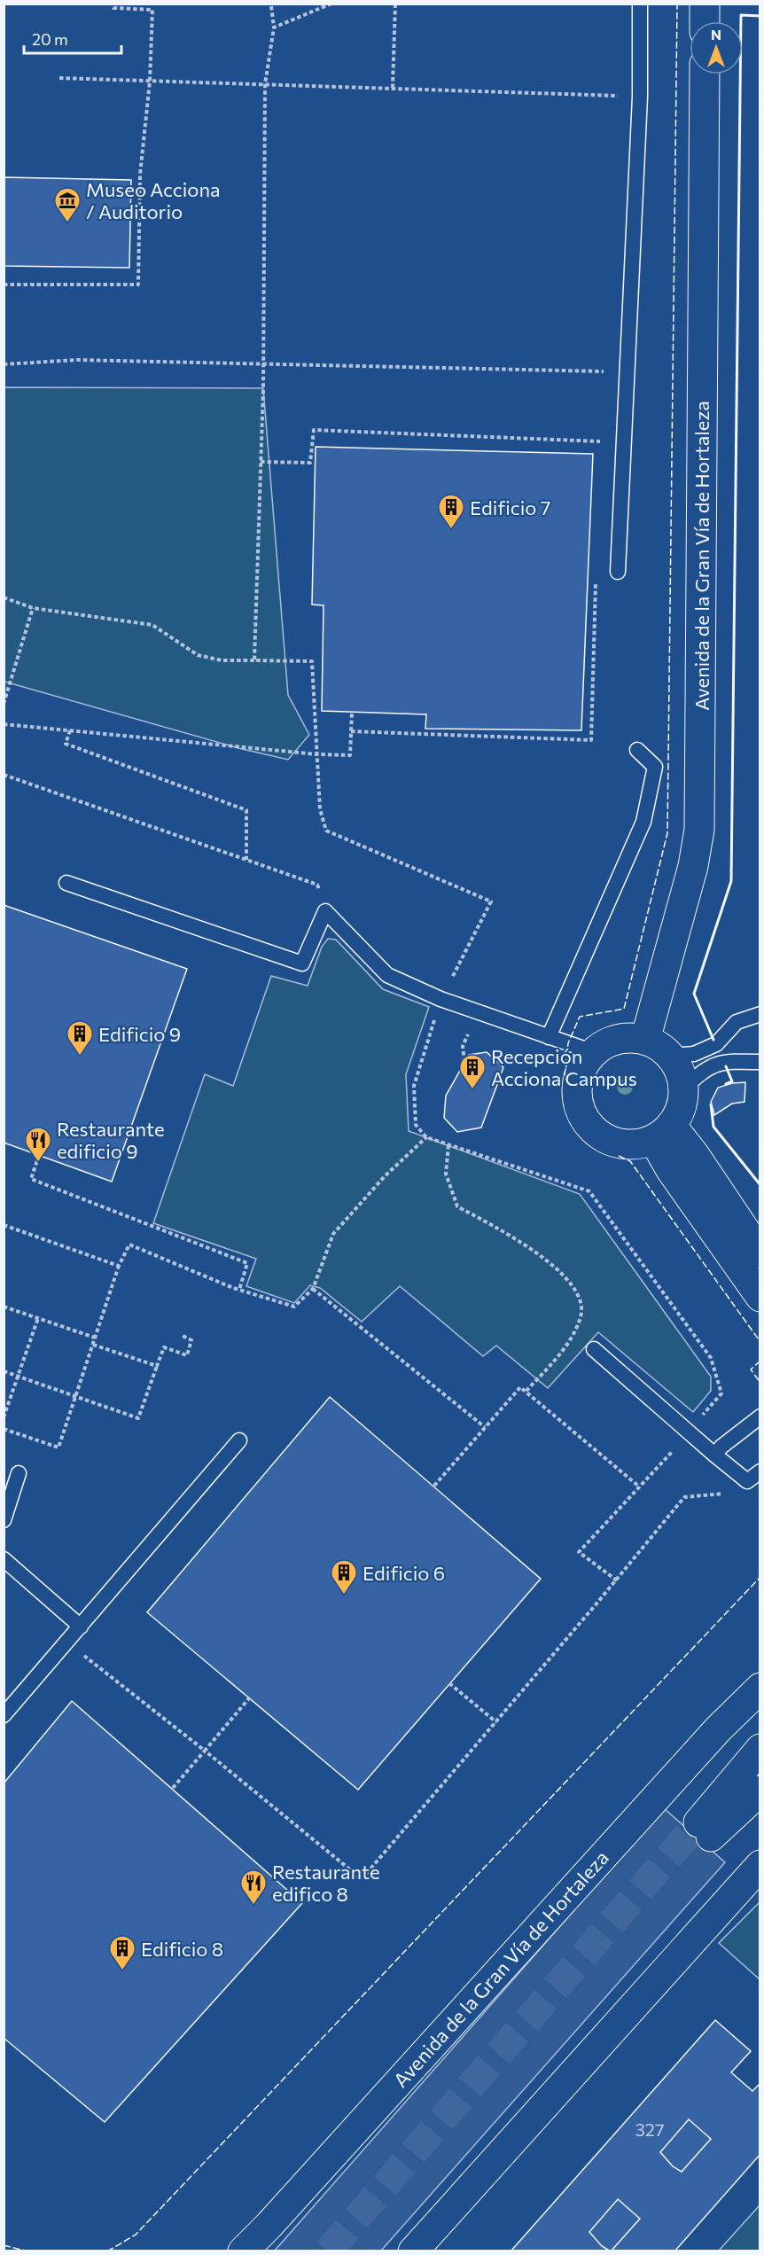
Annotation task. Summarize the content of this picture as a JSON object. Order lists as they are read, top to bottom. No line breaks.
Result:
{"streets":{"street":["Avenida de la Gran Vía de Hortaleza"]},"places":{"museum":["Museo Acciona / Auditorio"],"building":["Edificio 7","Edificio 9","Recepción Acciona Campus","Edificio 6","Edificio 8"],"restaurant":["Restaurante edificio 9","Restaurante edifico 8"]},"house_numbers":["327"],"scale_bar":"20 m","north":"top"}
